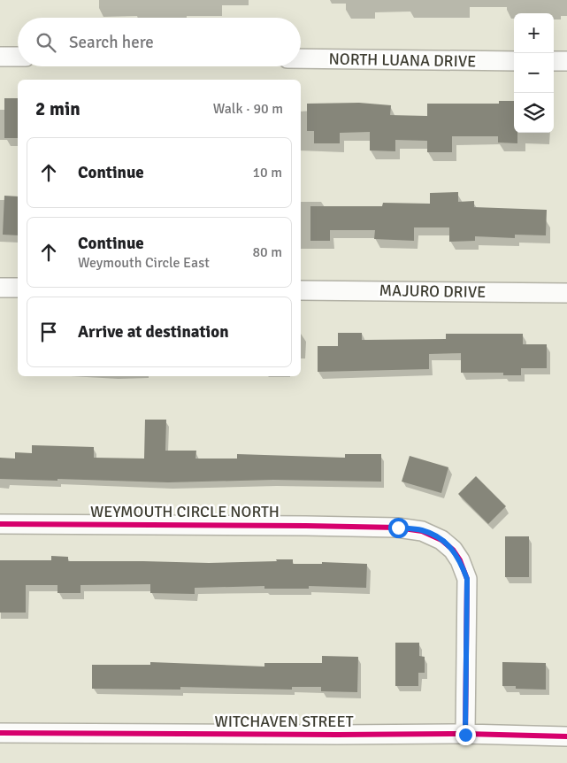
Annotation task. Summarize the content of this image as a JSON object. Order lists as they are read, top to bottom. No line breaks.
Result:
{"streets":{"street":["NORTH LUANA DRIVE","MAJURO DRIVE","WEYMOUTH CIRCLE NORTH","WITCHAVEN STREET"]},"crossings":[["WEYMOUTH CIRCLE NORTH","WITCHAVEN STREET"]],"page":{"map_buttons":["+","−"],"search":"Search here","heading":["2 min","Walk · 90 m"],"list":[["Continue","10 m"],["Continue","Weymouth Circle East","80 m"],"Arrive at destination"]}}
